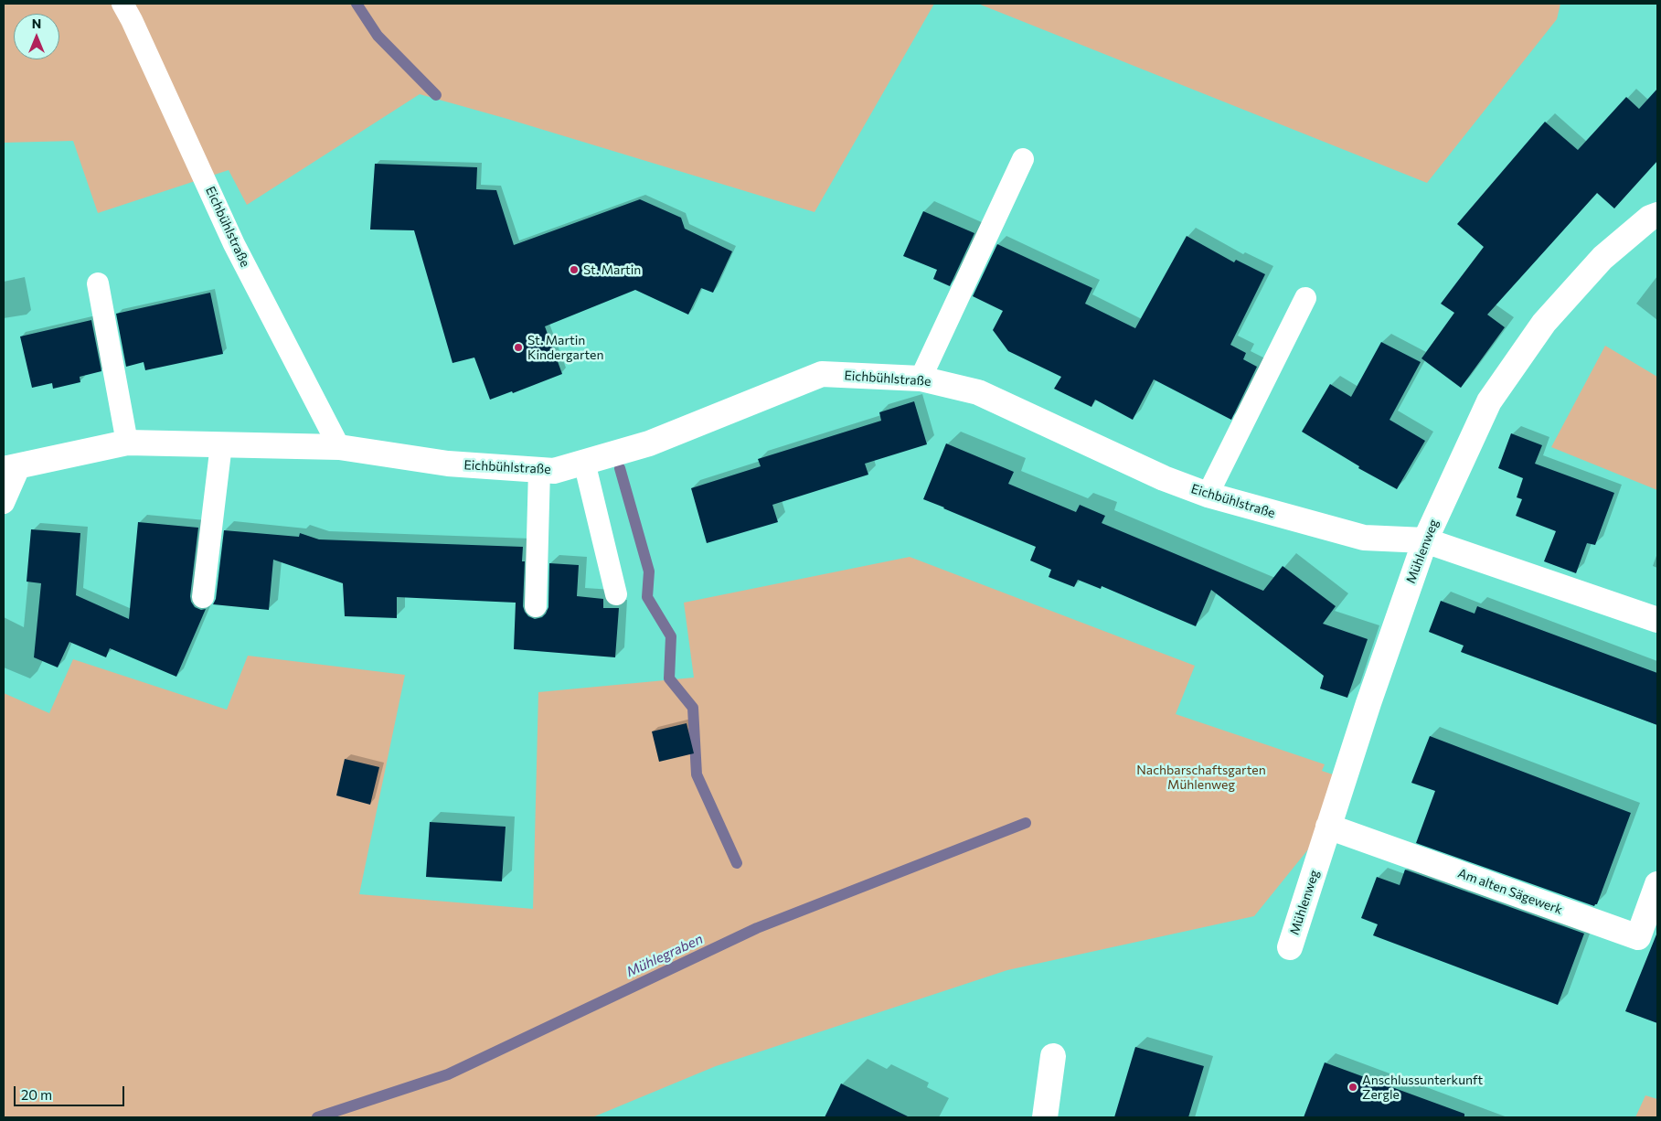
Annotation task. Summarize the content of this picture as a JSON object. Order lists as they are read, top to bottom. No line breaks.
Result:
{"streets":{"street":["Eichbühlstraße","Mühlenweg","Am alten Sägewerk"]},"crossings":[["Eichbühlstraße","Mühlenweg"],["Mühlenweg","Am alten Sägewerk"]],"water":["Mühlegraben"],"parks":["Nachbarschaftsgarten Mühlenweg"],"places":["St. Martin","St. Martin Kindergarten","Anschlussunterkunft Zergle"],"scale_bar":"20 m","north":"top"}
